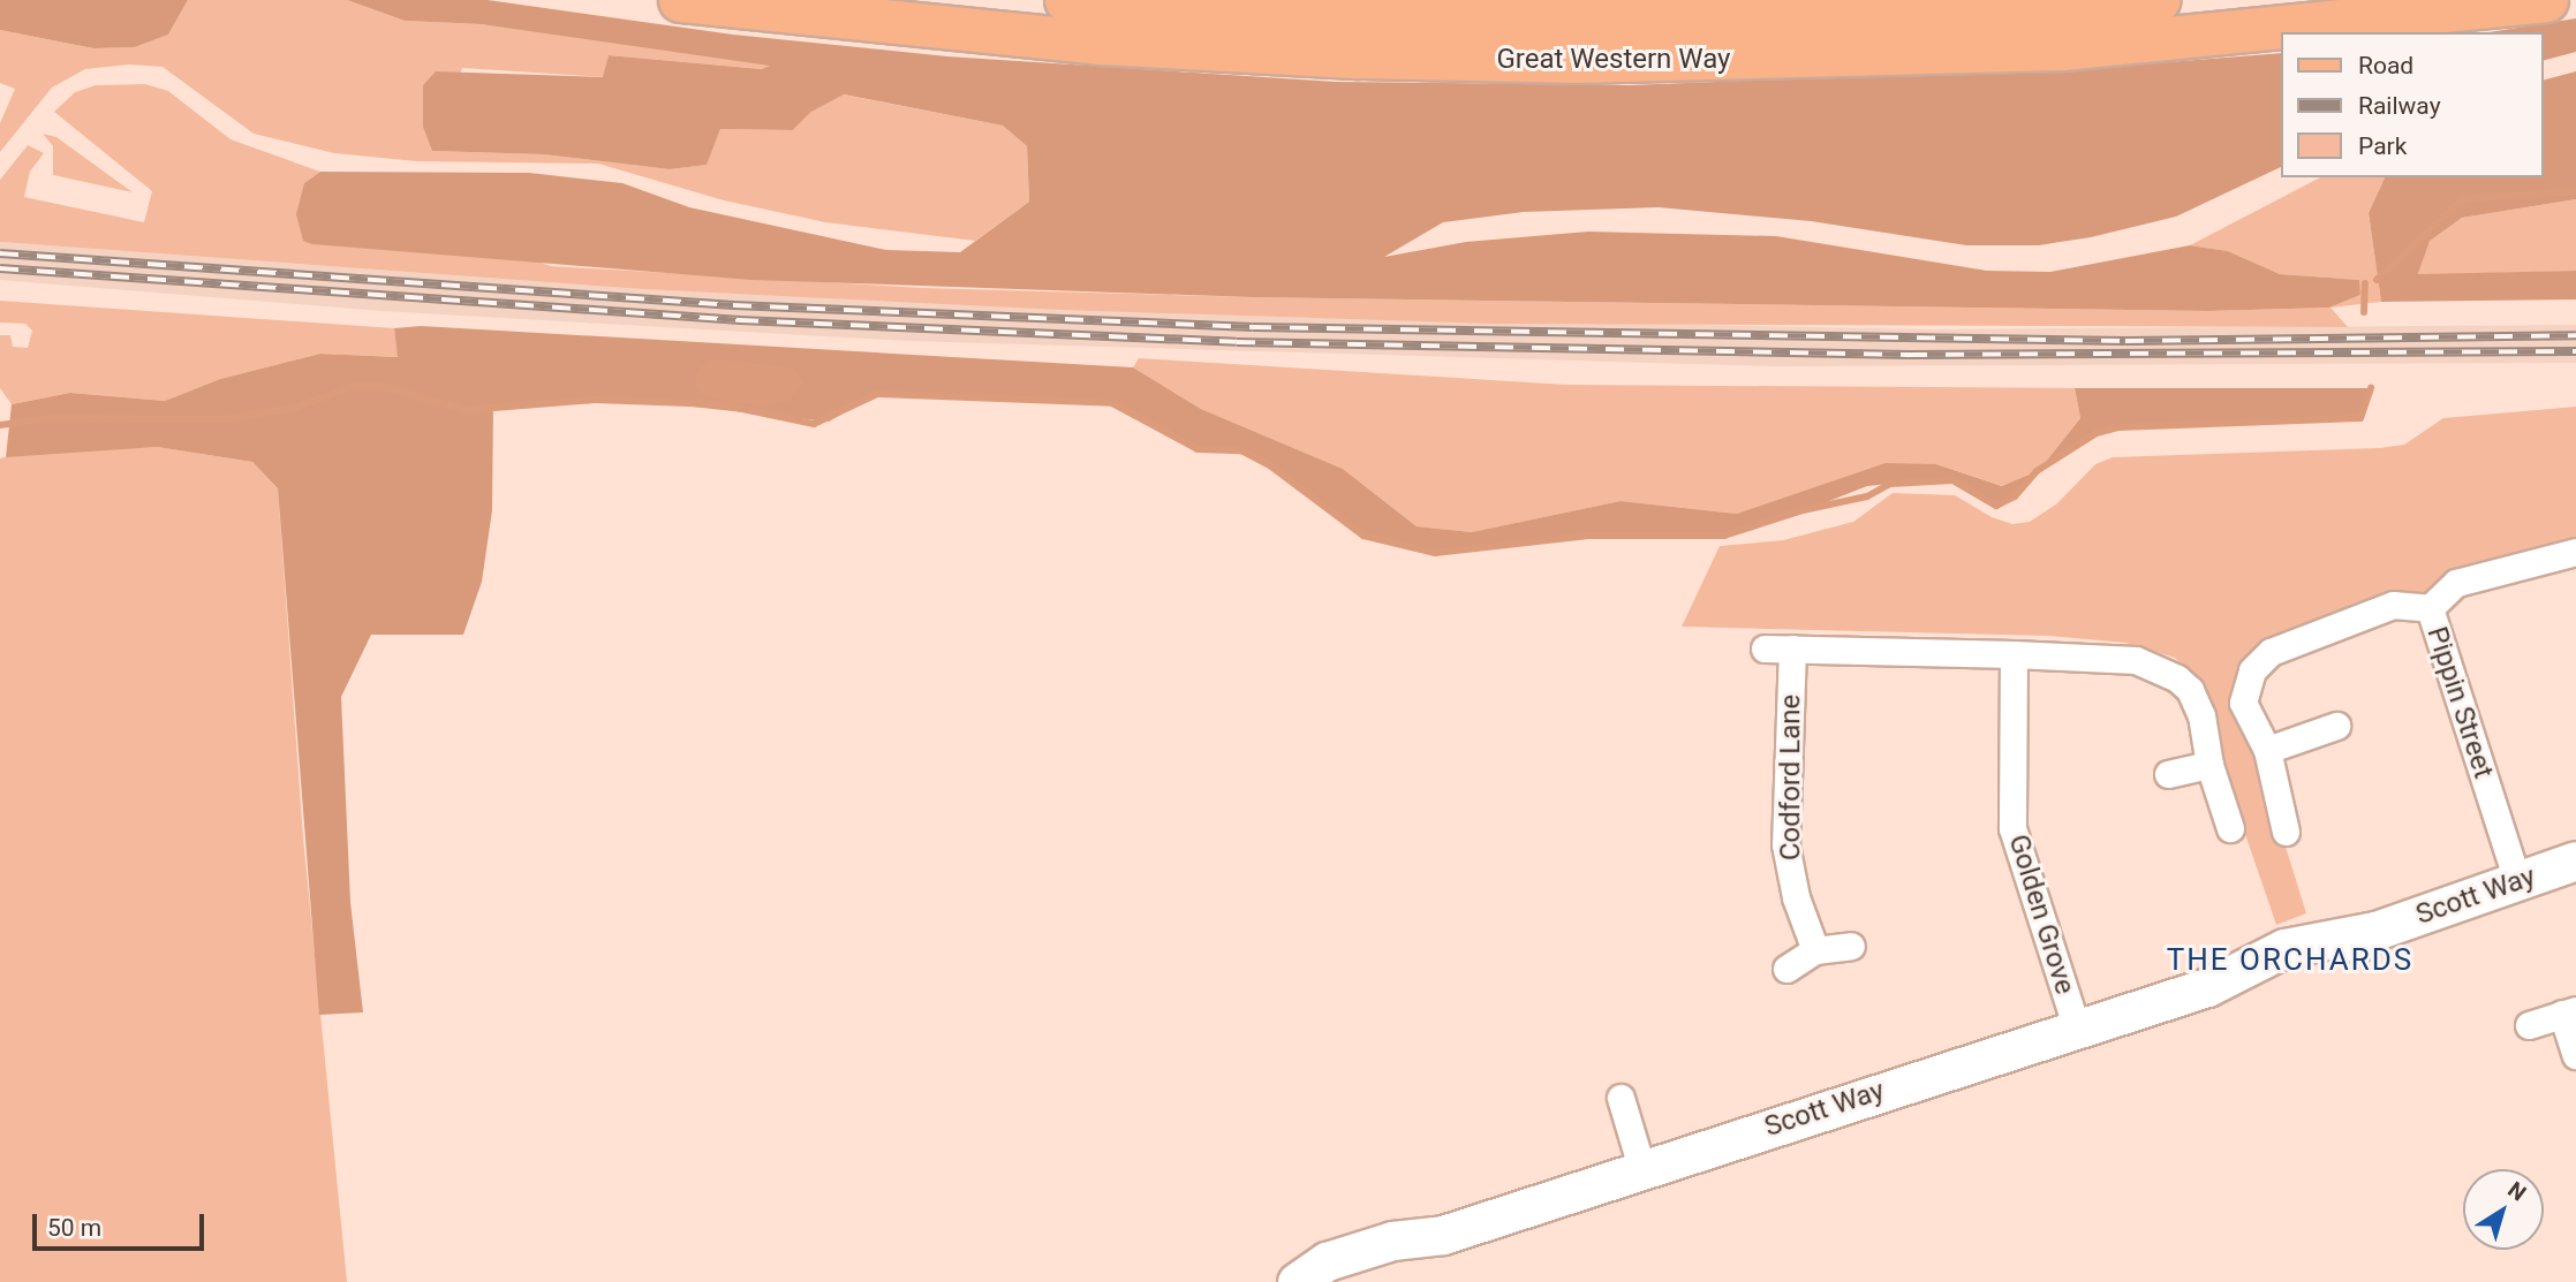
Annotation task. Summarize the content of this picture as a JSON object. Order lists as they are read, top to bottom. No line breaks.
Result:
{"streets":{"main road":["Great Western Way"],"street":["Pippin Street","Codford Lane","Scott Way","Golden Grove"]},"crossings":[["Pippin Street","Scott Way"],["Scott Way","Golden Grove"]],"districts":["THE ORCHARDS"],"legend":["Road","Railway","Park"],"scale_bar":"50 m","north":"top right"}
